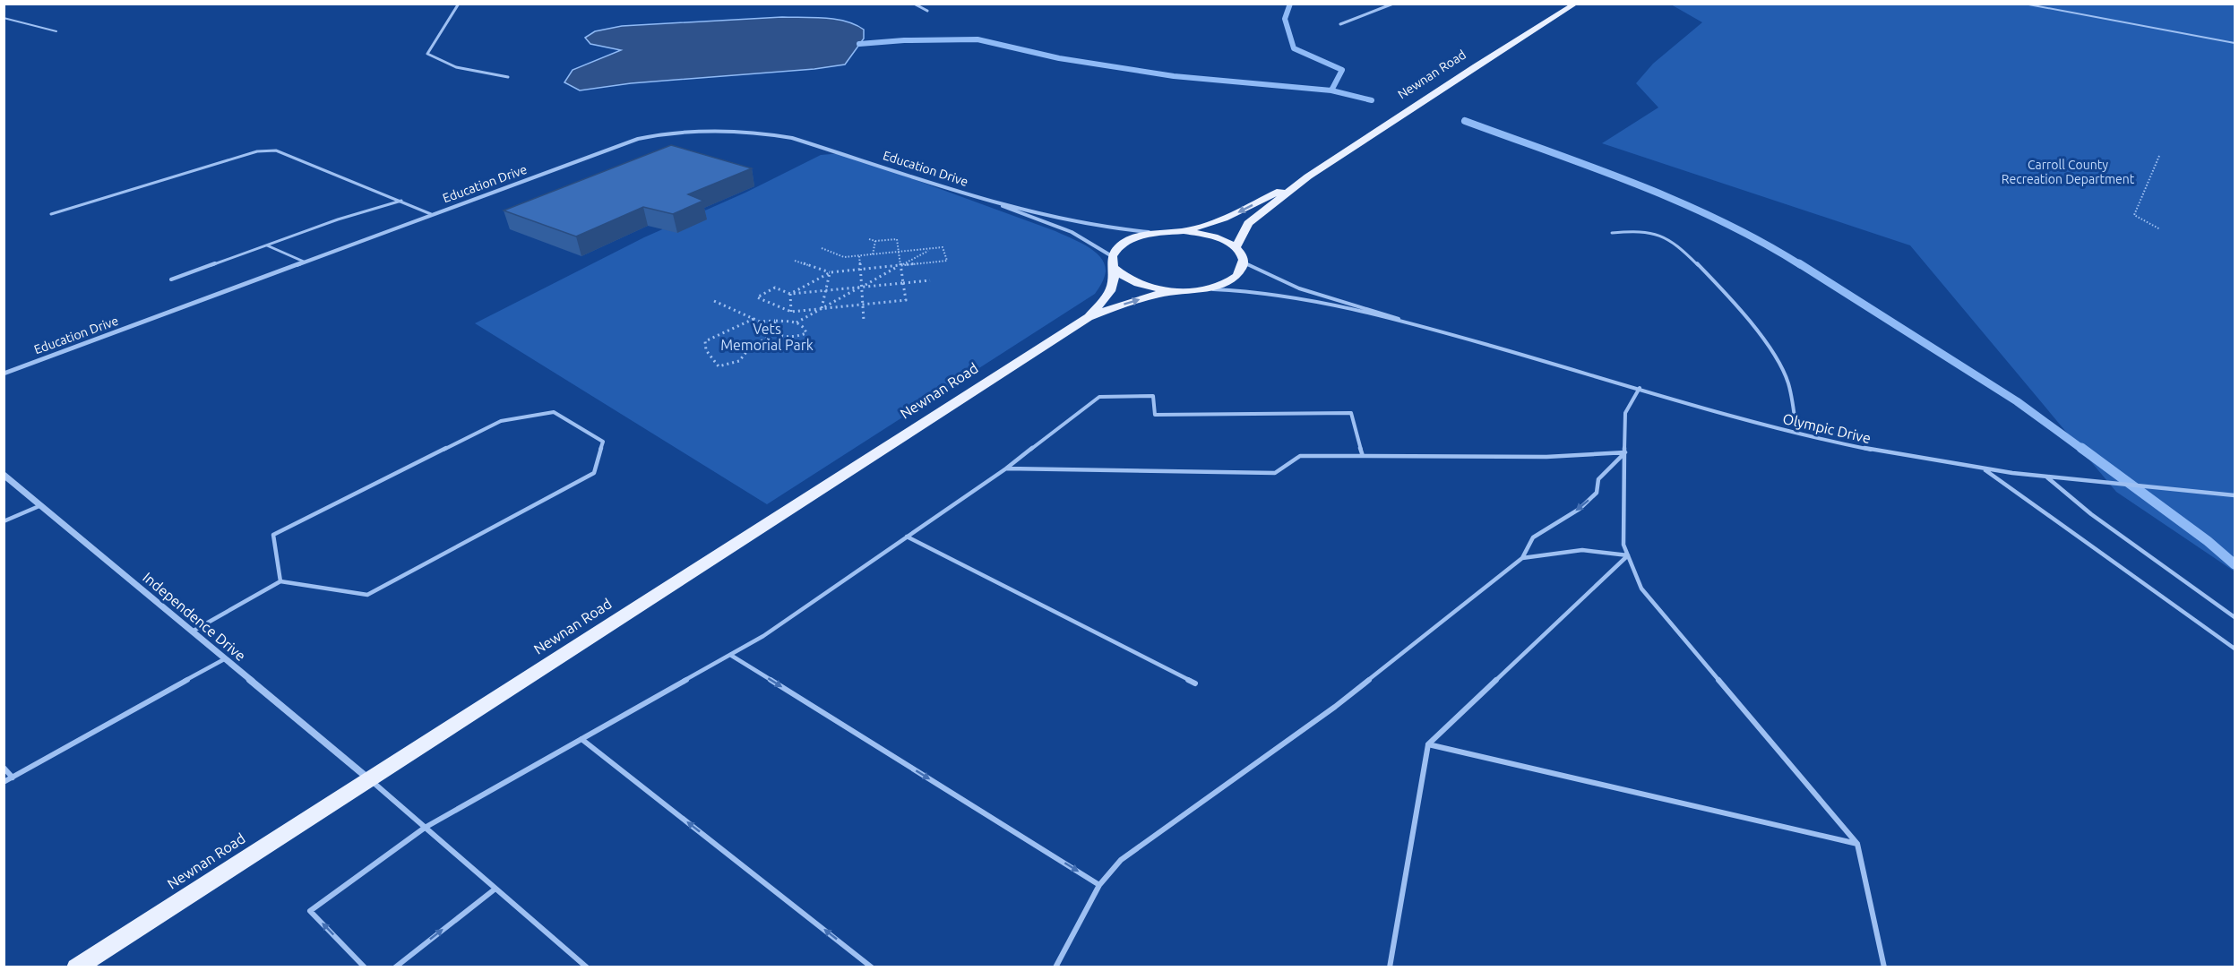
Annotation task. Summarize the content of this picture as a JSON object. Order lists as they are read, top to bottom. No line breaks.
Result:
{"streets":{"main road":["Newnan Road"],"street":["Education Drive","Independence Drive"],"lane":["Olympic Drive"]},"crossings":[["Newnan Road","Education Drive"],["Newnan Road","Independence Drive"]],"parks":["Carroll County Recreation Department","Vets Memorial Park"]}
